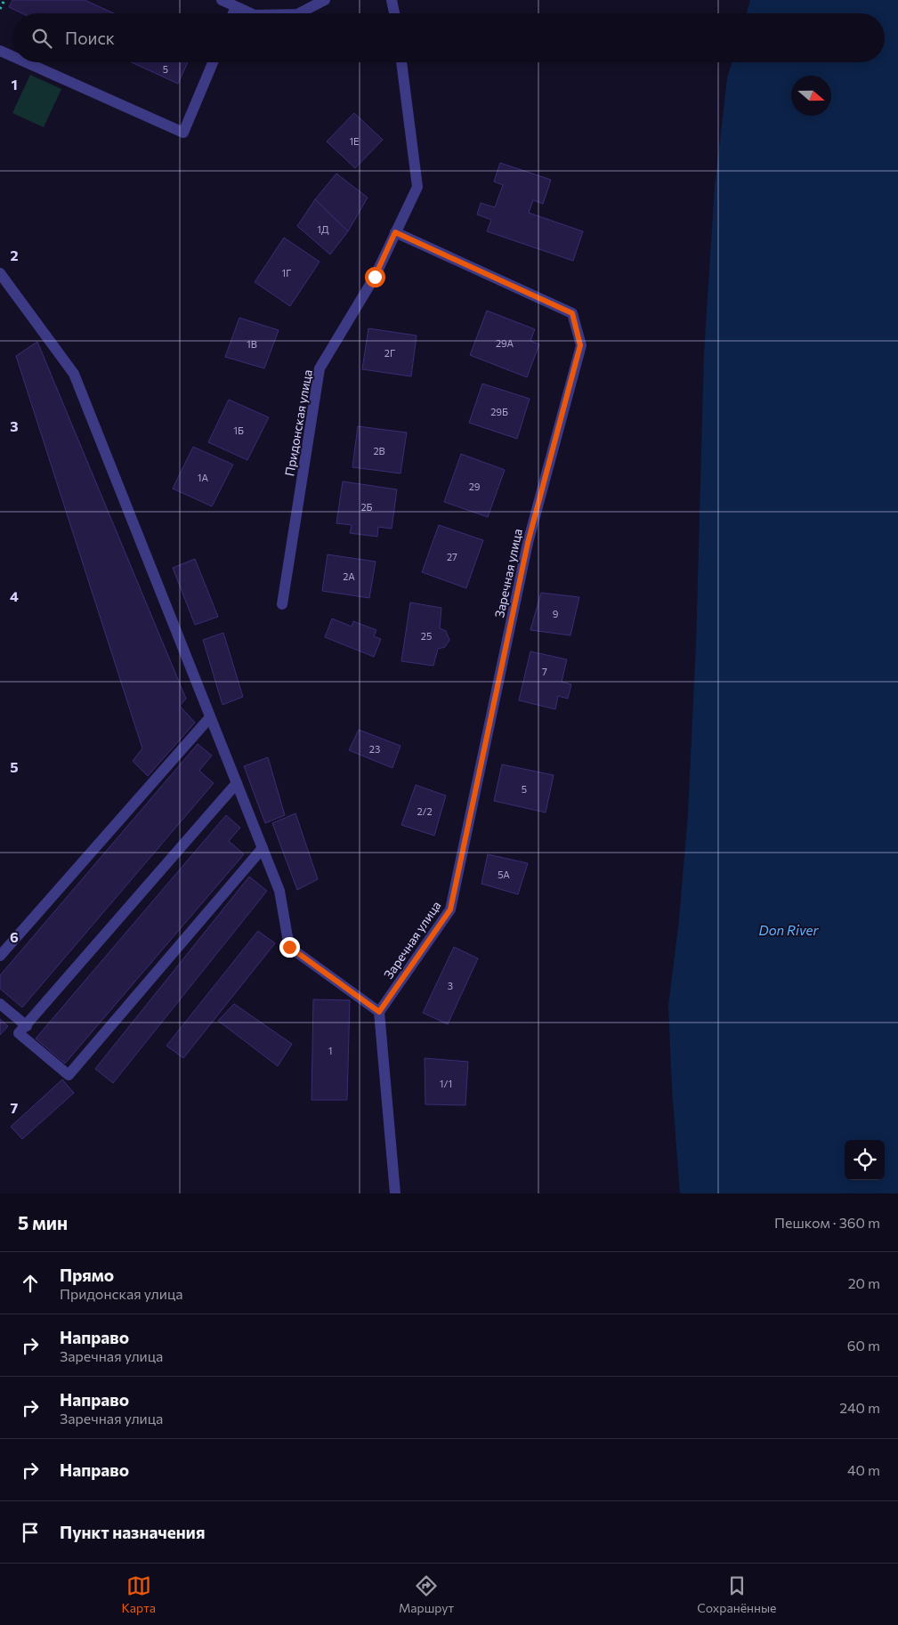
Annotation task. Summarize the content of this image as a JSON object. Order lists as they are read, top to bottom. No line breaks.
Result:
{"streets":{"street":["Придонская улица","Заречная улица"]},"crossings":[["Придонская улица","Заречная улица"]],"water":["Don River"],"house_numbers":["5","1Е","1Д","1Г","29А","1В","2Г","29Б","1Б","2В","1А","29","2Б","27","2А","9","25","7","23","5","2/2","5А","3","1","1/1"],"north":"right","page":{"search":"Поиск","heading":["5 мин","Пешком · 360 m"],"list":[["Прямо","Придонская улица","20 m"],["Направо","Заречная улица","60 m"],["Направо","Заречная улица","240 m"],["Направо","40 m"],"Пункт назначения"],"nav":["Карта","Маршрут","Сохранённые"]},"grid":{"rows":["1","2","3","4","5","6","7"]}}
